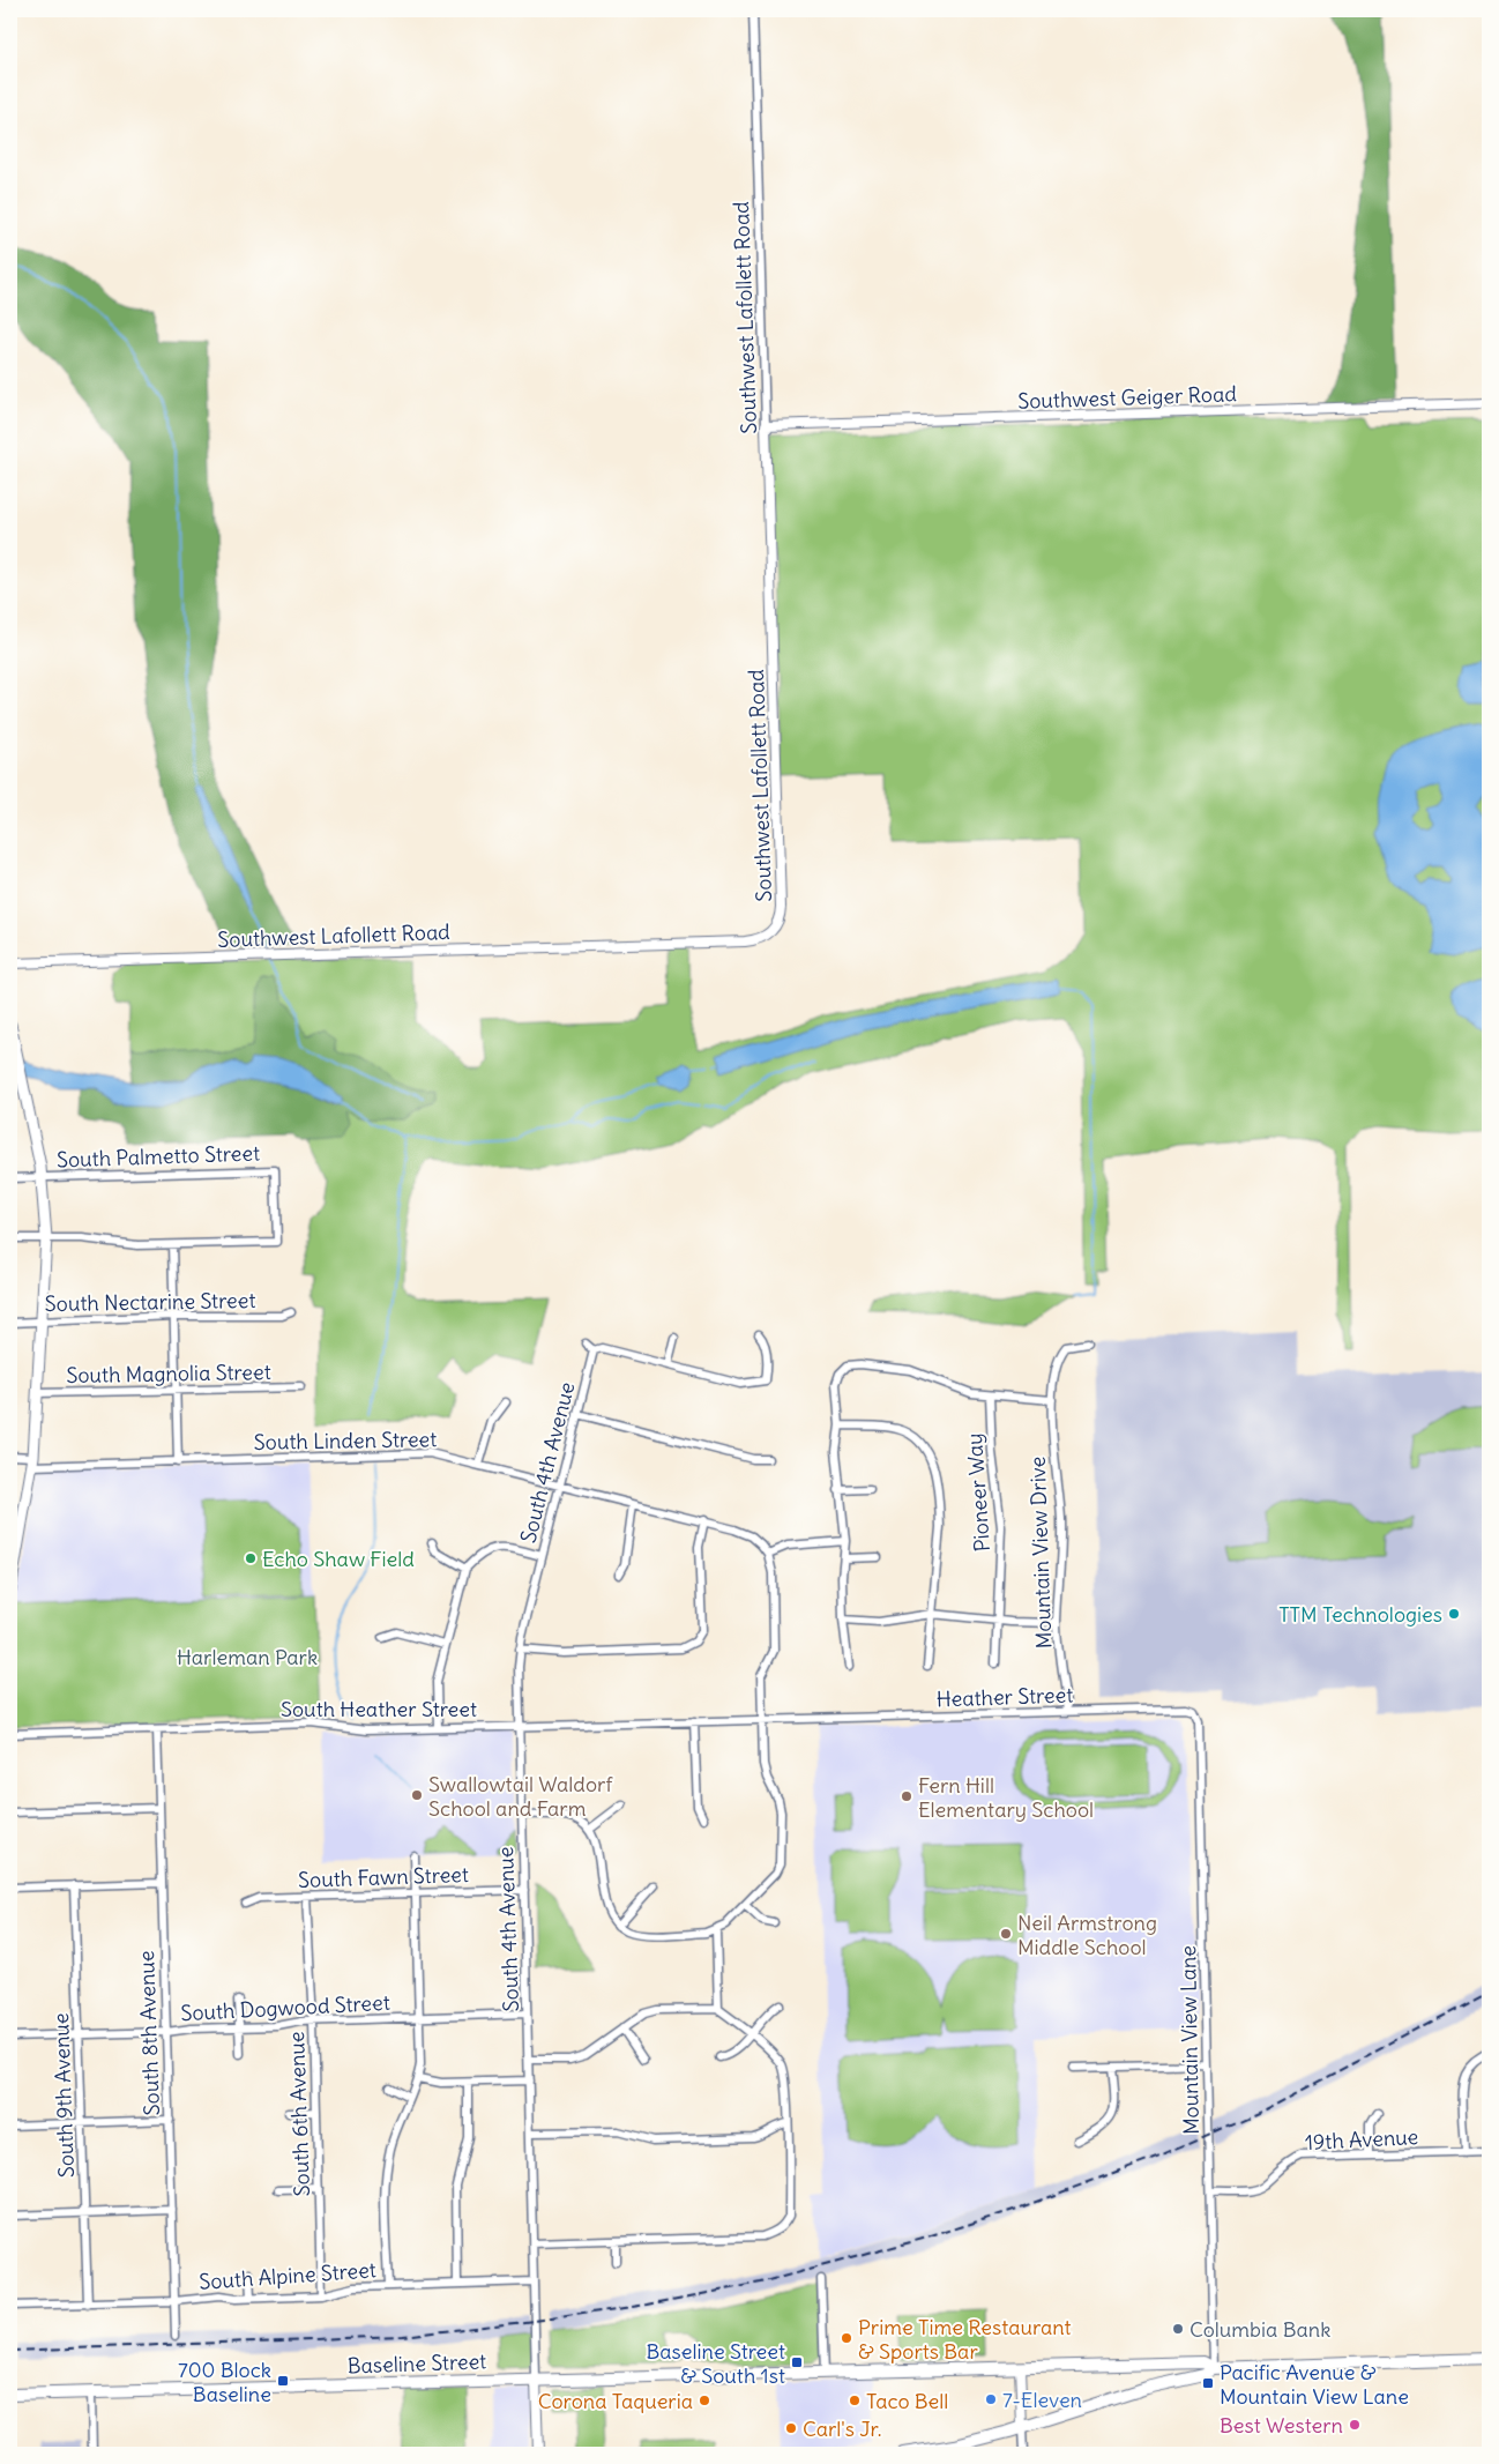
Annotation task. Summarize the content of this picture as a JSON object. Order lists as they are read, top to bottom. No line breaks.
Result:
{"streets":{"highway":["Baseline Street"],"street":["Southwest Lafollett Road","Southwest Geiger Road","South Palmetto Street","South Nectarine Street","South Magnolia Street","South Linden Street","South 4th Avenue","Pioneer Way","Mountain View Drive","Heather Street","South Heather Street","South Fawn Street","South Dogwood Street","South 8th Avenue","Mountain View Lane","South 9th Avenue","South 6th Avenue","19th Avenue","South Alpine Street"]},"crossings":[["Southwest Lafollett Road","Southwest Geiger Road"],["South Linden Street","South 4th Avenue"],["South 4th Avenue","South Heather Street"],["South 4th Avenue","South Fawn Street"],["South 4th Avenue","South Dogwood Street"],["South 4th Avenue","South Alpine Street"],["South 4th Avenue","Baseline Street"],["Mountain View Drive","Heather Street"],["Heather Street","South Heather Street"],["Heather Street","Mountain View Lane"],["South Heather Street","South 8th Avenue"],["South Fawn Street","South 6th Avenue"],["South Dogwood Street","South 8th Avenue"],["South Dogwood Street","South 9th Avenue"],["South Dogwood Street","South 6th Avenue"],["South 8th Avenue","South Alpine Street"],["Mountain View Lane","19th Avenue"],["Mountain View Lane","Baseline Street"],["South 9th Avenue","South Alpine Street"],["South 6th Avenue","South Alpine Street"]],"parks":["Harleman Park"],"places":{"other":["Echo Shaw Field","TTM Technologies","Swallowtail Waldorf School and Farm","Fern Hill Elementary School","Neil Armstrong Middle School","Columbia Bank","Prime Time Restaurant & Sports Bar","7-Eleven","Corona Taqueria","Taco Bell","Best Western","Carl's Jr."],"transit":["Baseline Street & South 1st","700 Block Baseline","Pacific Avenue & Mountain View Lane"]}}
